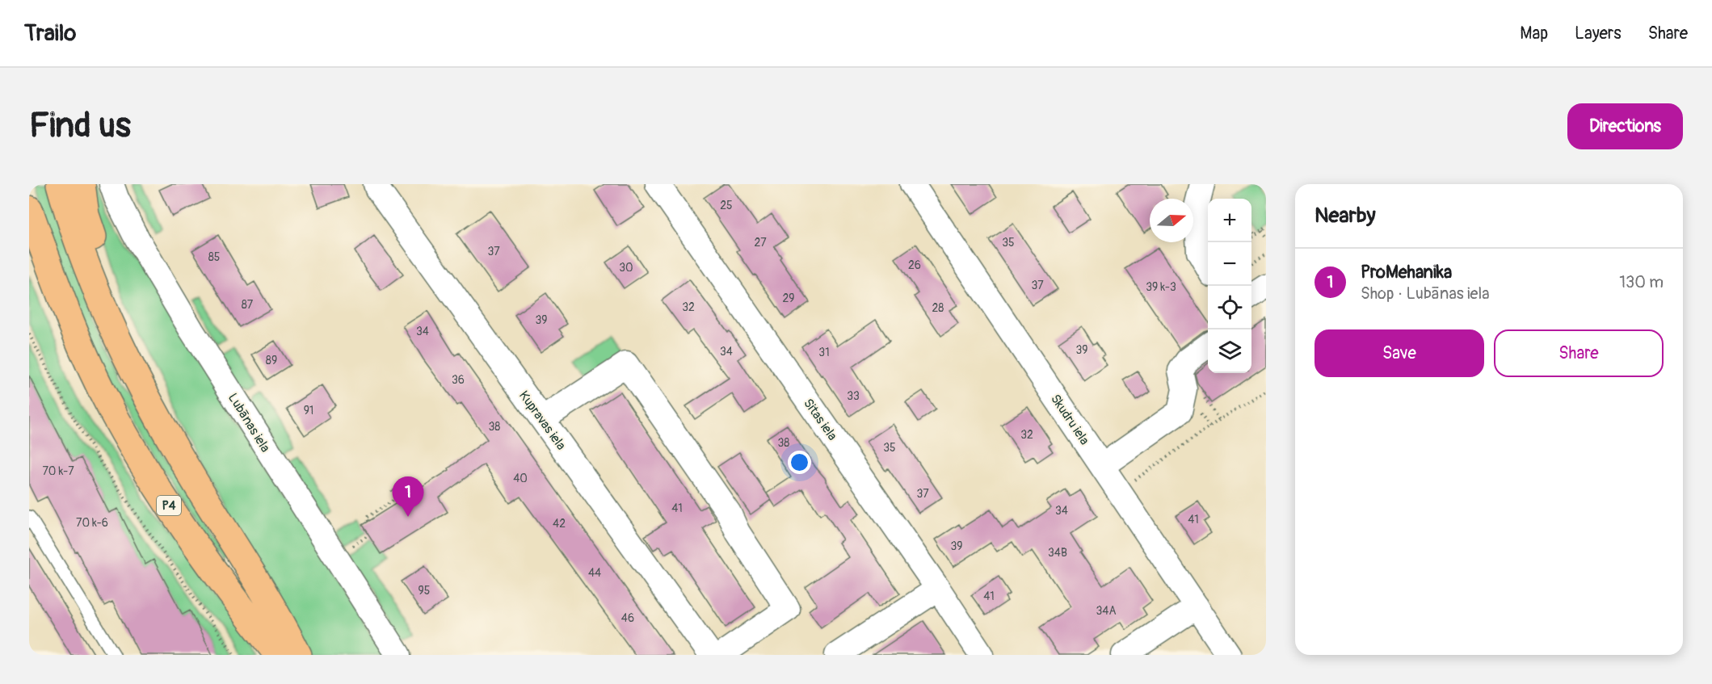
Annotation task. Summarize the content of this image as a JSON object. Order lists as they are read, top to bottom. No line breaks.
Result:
{"streets":{"highway":["P4"],"street":["Sitas iela","Skudru iela","Kupravas iela","Lubānas iela"]},"house_numbers":["25","27","35","37","85","26","30","37","39 k-3","29","87","32","28","39","34","39","34","31","89","36","33","91","38","32","38","35","70 k-7","40","37","41","34","41","70 k-6","42","39","34B","44","95","41","34A","46"],"north":"right","page":{"header":"Trailo","nav":["Map","Layers","Share"],"buttons":["Directions",["Save","Share"]],"title":"Find us","heading":"Nearby","map_buttons":["+","−"],"list":[{"mark":"1","name":"ProMehanika","note":"Shop · Lubānas iela","value":"130 m"}],"pins":"1"}}
